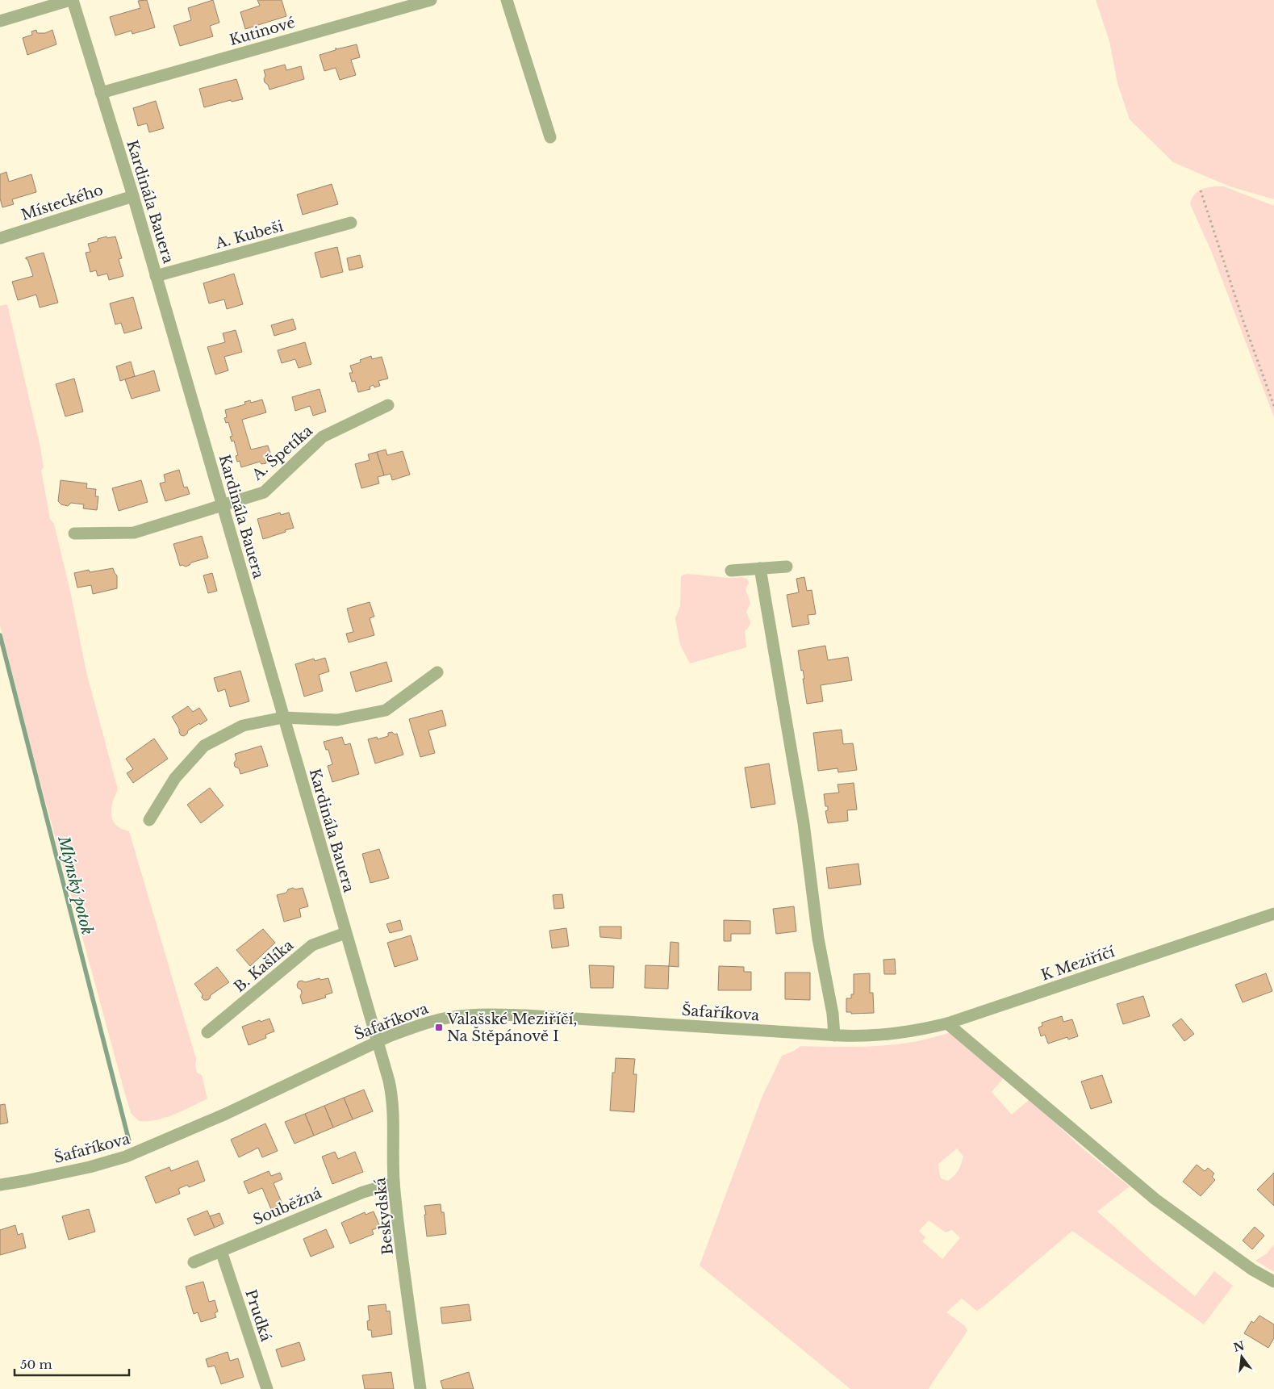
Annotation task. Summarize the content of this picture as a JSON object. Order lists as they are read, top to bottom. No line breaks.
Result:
{"streets":{"street":["Kutinové","Kardinála Bauera","Místeckého","A. Kubeši","A. Špetíka","K Meziříčí","B. Kašlíka","Šafaříkova","Souběžná","Beskydská","Prudká"]},"crossings":[["Kutinové","Kardinála Bauera"],["Kardinála Bauera","Místeckého"],["Kardinála Bauera","A. Kubeši"],["Kardinála Bauera","A. Špetíka"],["Kardinála Bauera","B. Kašlíka"],["Kardinála Bauera","Šafaříkova"],["Kardinála Bauera","Beskydská"],["K Meziříčí","Šafaříkova"],["Šafaříkova","Beskydská"],["Souběžná","Beskydská"],["Souběžná","Prudká"]],"water":["Mlýnský potok"],"places":{"transit":["Valašské Meziříčí, Na Štěpánově I"]},"scale_bar":"50 m","north":"top"}
